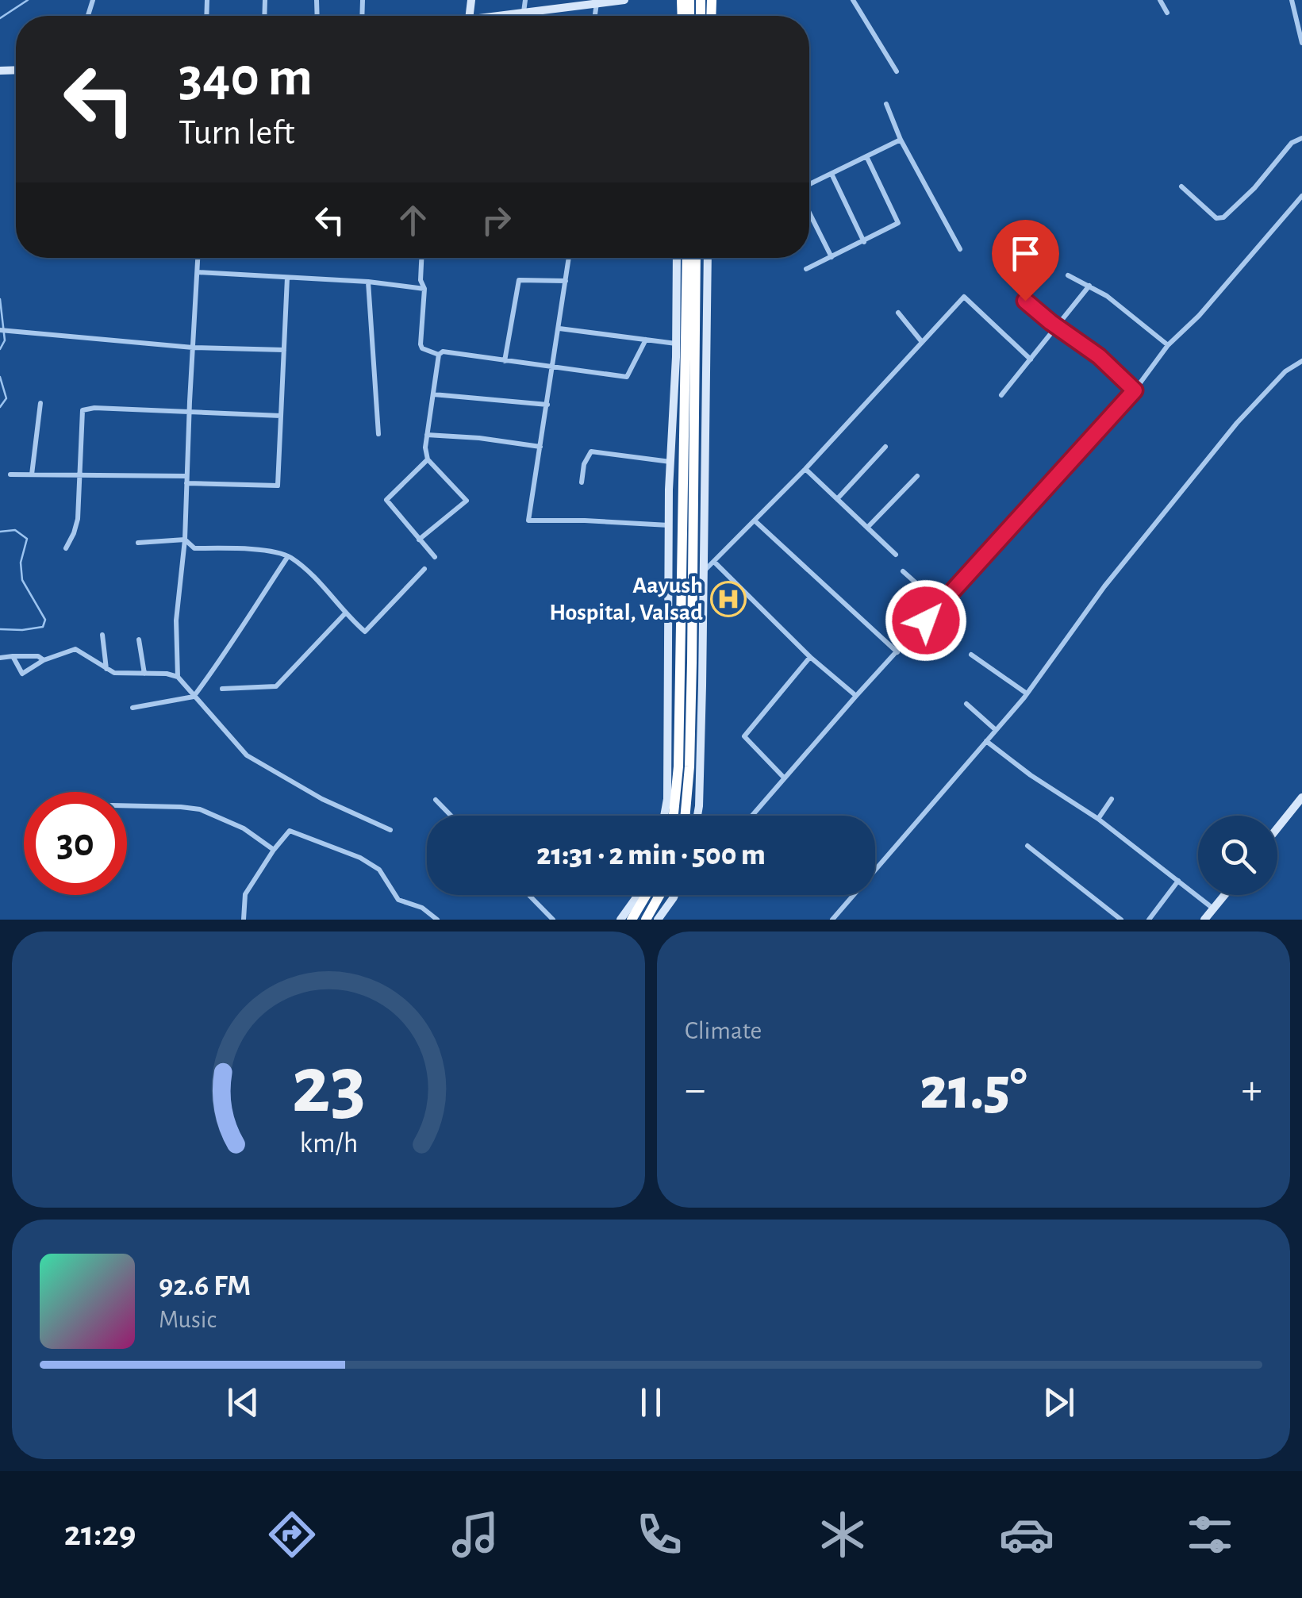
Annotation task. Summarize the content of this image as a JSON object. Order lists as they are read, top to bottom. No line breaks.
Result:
{"places":{"hospital":["Aayush Hospital, Valsad"]},"page":{"turn":["340 m","Turn left"],"limit":"30","trip":"21:31 · 2 min · 500 m","tile":"Climate","heat":["−","21.5°","+"],"song":["92.6 FM","Music"],"tabs":"21:29","gauge":["23","km/h"]}}
